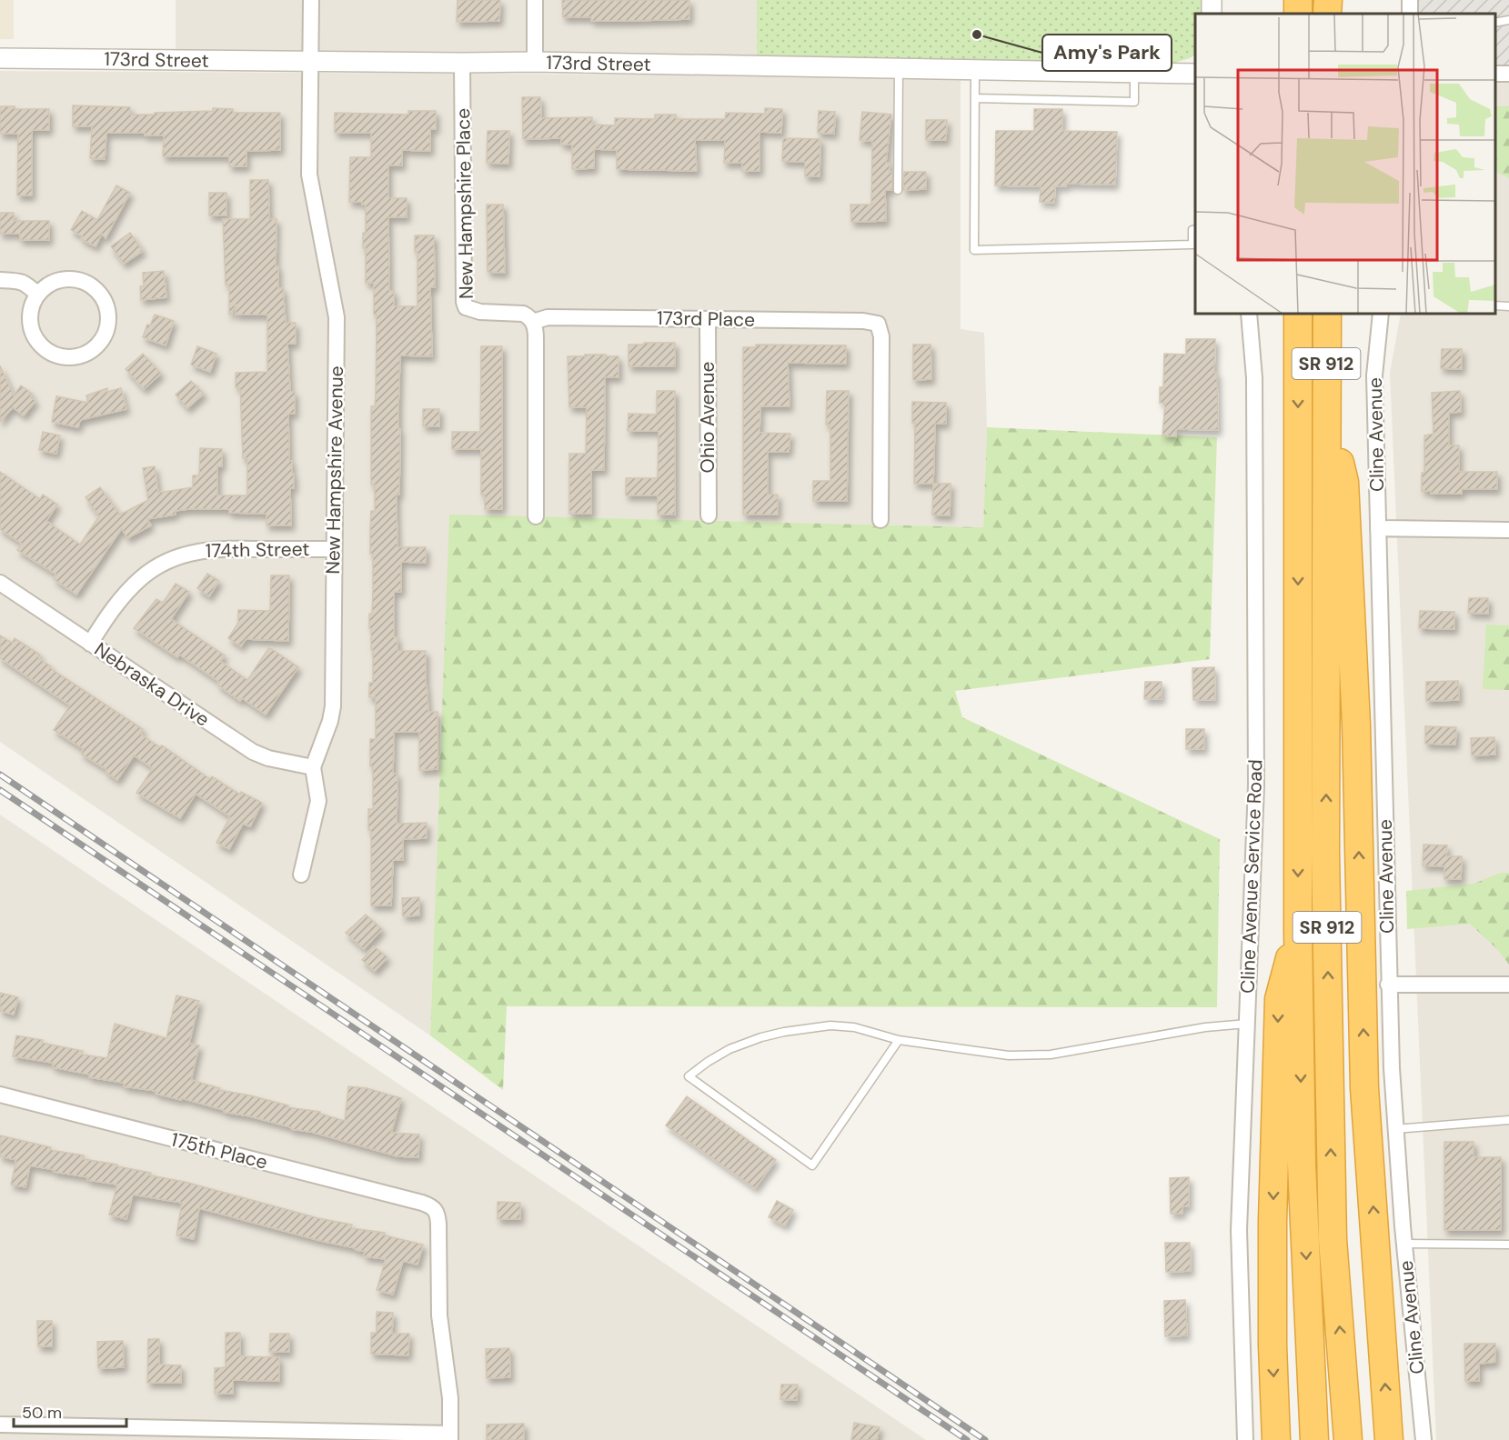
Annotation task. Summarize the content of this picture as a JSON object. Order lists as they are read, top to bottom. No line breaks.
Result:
{"streets":{"highway":["SR 912"],"street":["173rd Street","New Hampshire Place","173rd Place","Ohio Avenue","Cline Avenue","New Hampshire Avenue","174th Street","Nebraska Drive","Cline Avenue Service Road","175th Place"]},"crossings":[["173rd Street","New Hampshire Place"],["173rd Street","New Hampshire Avenue"],["New Hampshire Place","173rd Place"],["173rd Place","Ohio Avenue"],["New Hampshire Avenue","174th Street"],["New Hampshire Avenue","Nebraska Drive"],["174th Street","Nebraska Drive"]],"places":["Amy's Park"],"scale_bar":"50 m"}
